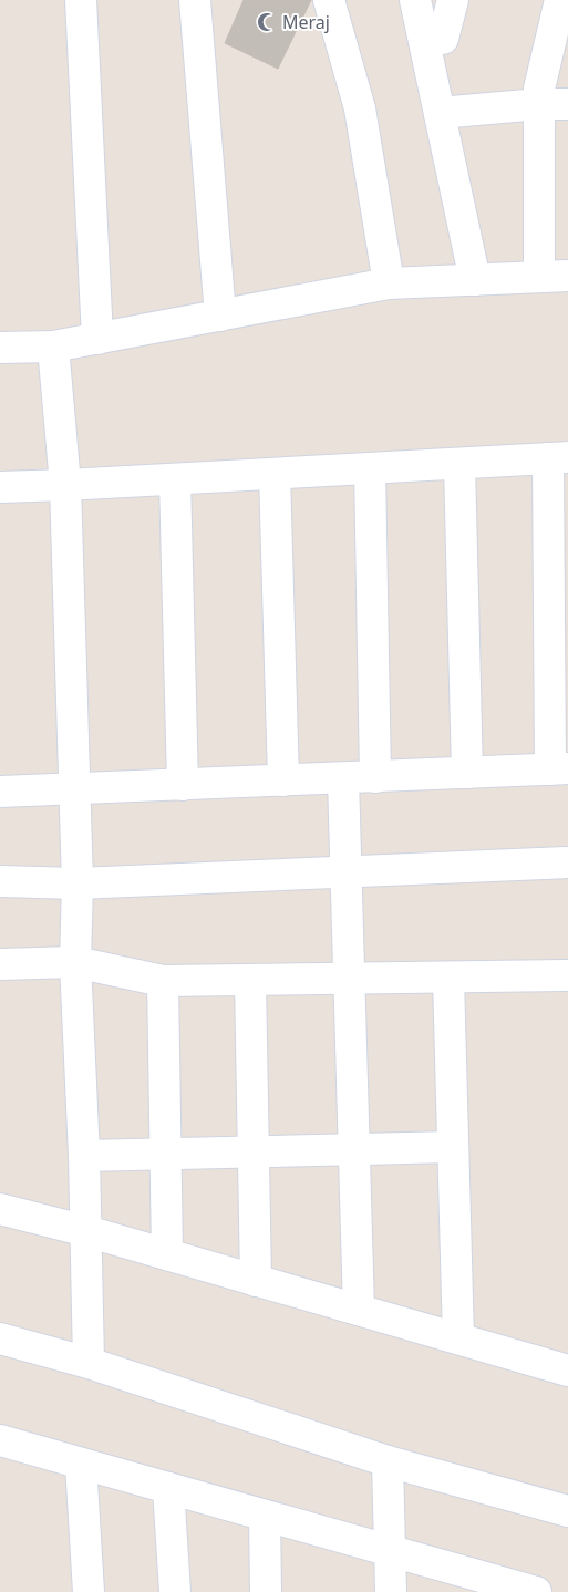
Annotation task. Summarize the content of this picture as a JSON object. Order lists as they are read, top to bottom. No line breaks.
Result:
{"places":{"mosque":["Meraj"]}}
